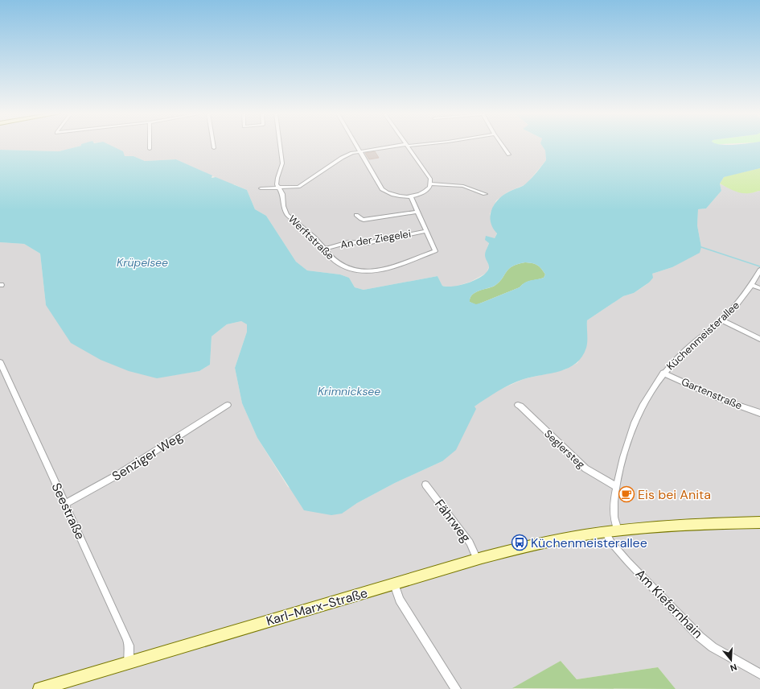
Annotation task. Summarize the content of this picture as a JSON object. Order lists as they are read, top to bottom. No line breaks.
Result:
{"streets":{"street":["Werftstraße","An der Ziegelei","Küchenmeisterallee","Gartenstraße","Seglersteg","Senziger Weg","Seestraße","Fährweg","Am Kiefernhain","Karl-Marx-Straße"]},"crossings":[["Werftstraße","An der Ziegelei"],["Küchenmeisterallee","Gartenstraße"],["Küchenmeisterallee","Seglersteg"],["Küchenmeisterallee","Karl-Marx-Straße"],["Senziger Weg","Seestraße"],["Seestraße","Karl-Marx-Straße"],["Fährweg","Karl-Marx-Straße"],["Am Kiefernhain","Karl-Marx-Straße"]],"water":["Krüpelsee","Krimnicksee"],"places":{"cafe":["Eis bei Anita"],"bus stop":["Küchenmeisterallee"]},"north":"bottom"}
